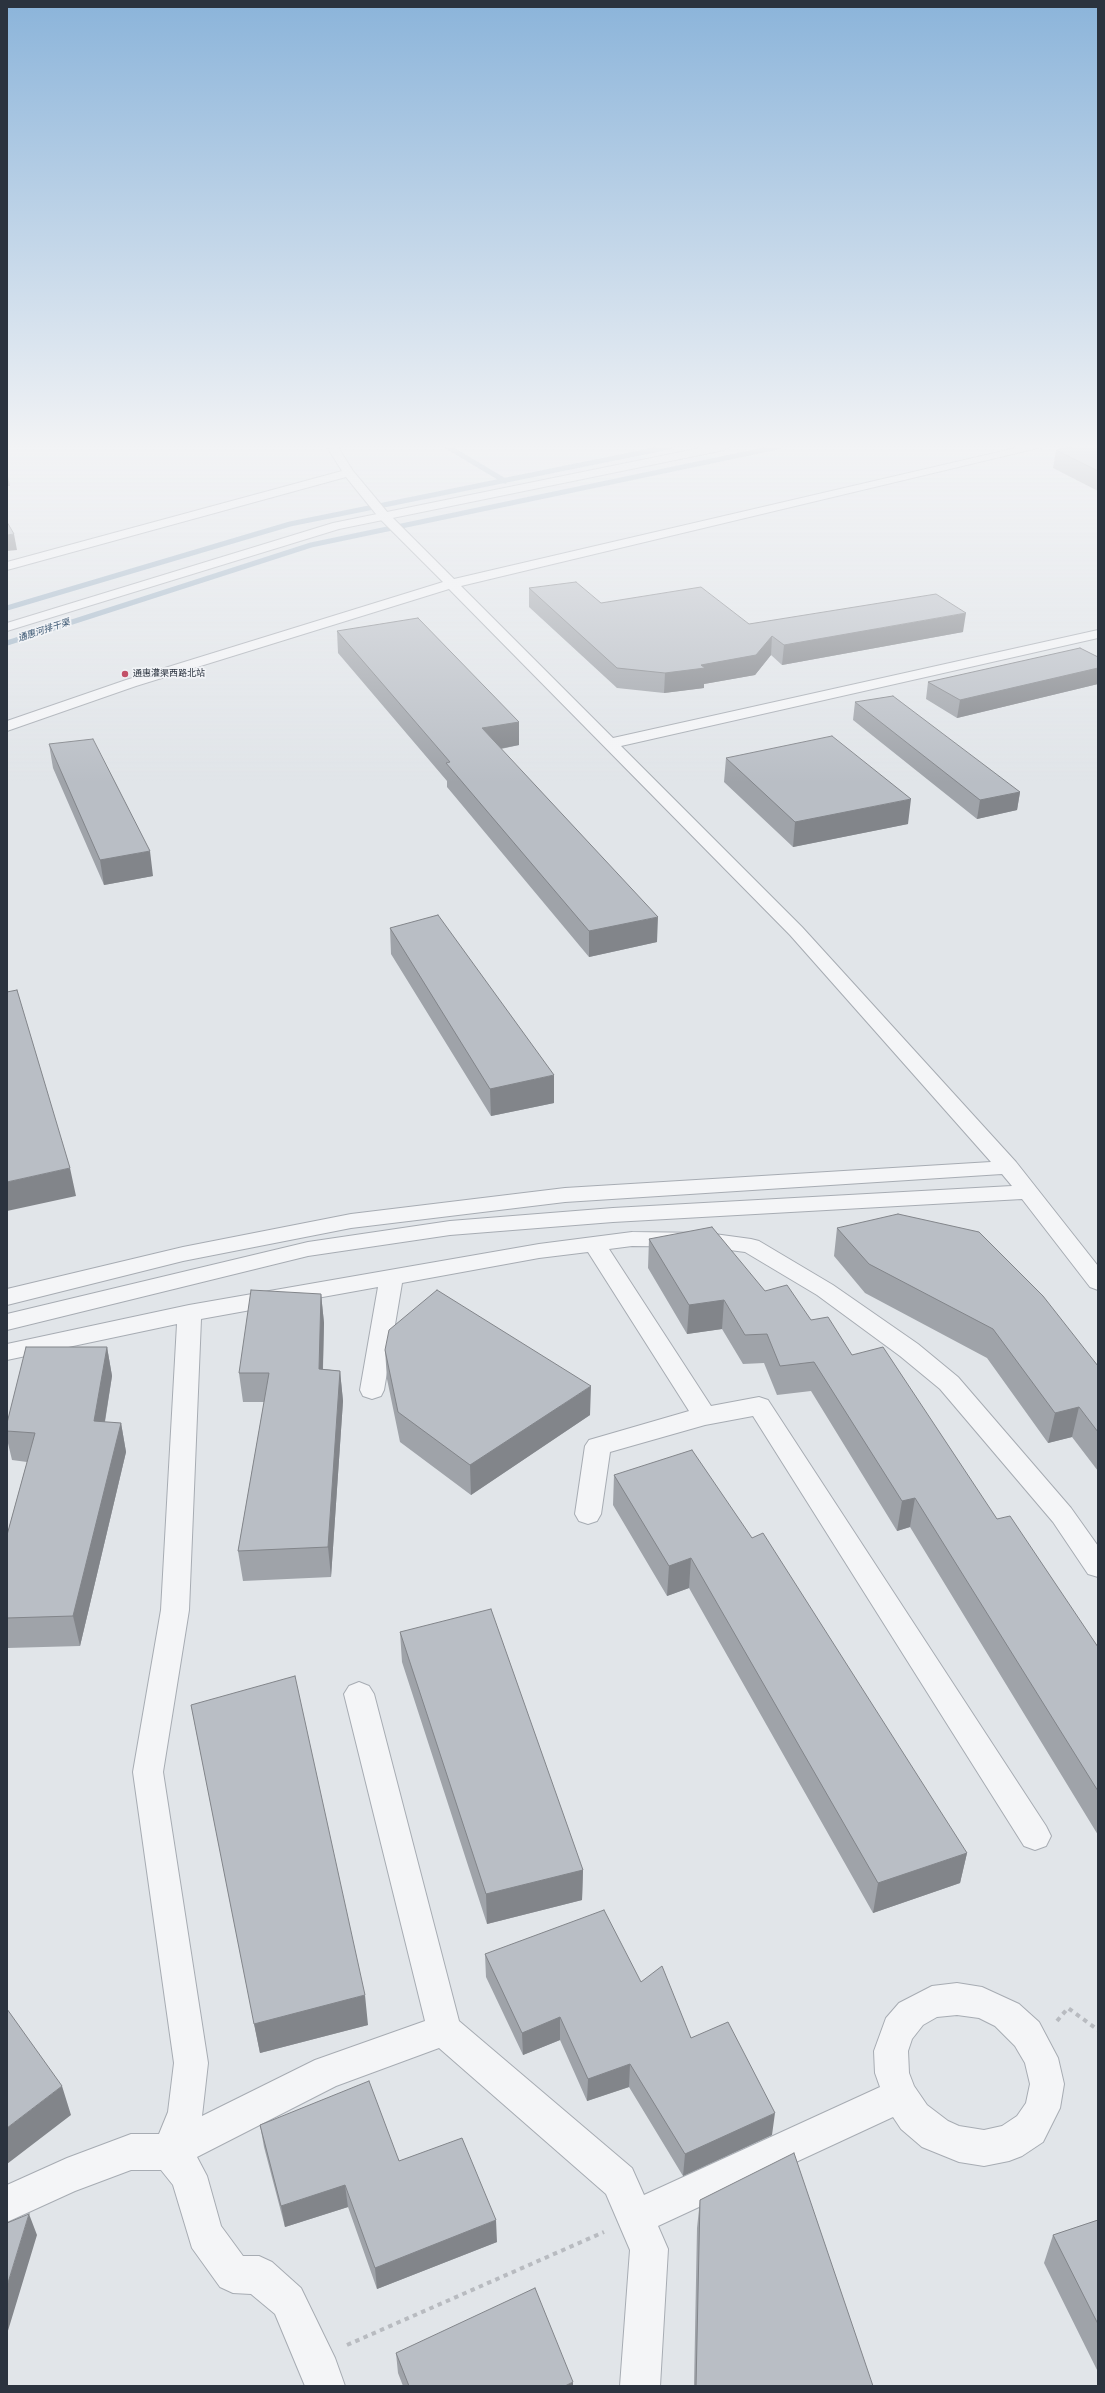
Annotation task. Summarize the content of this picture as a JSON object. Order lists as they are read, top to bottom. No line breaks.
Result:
{"water":["通惠河排干渠"],"places":["通惠灌渠西路北站"]}
